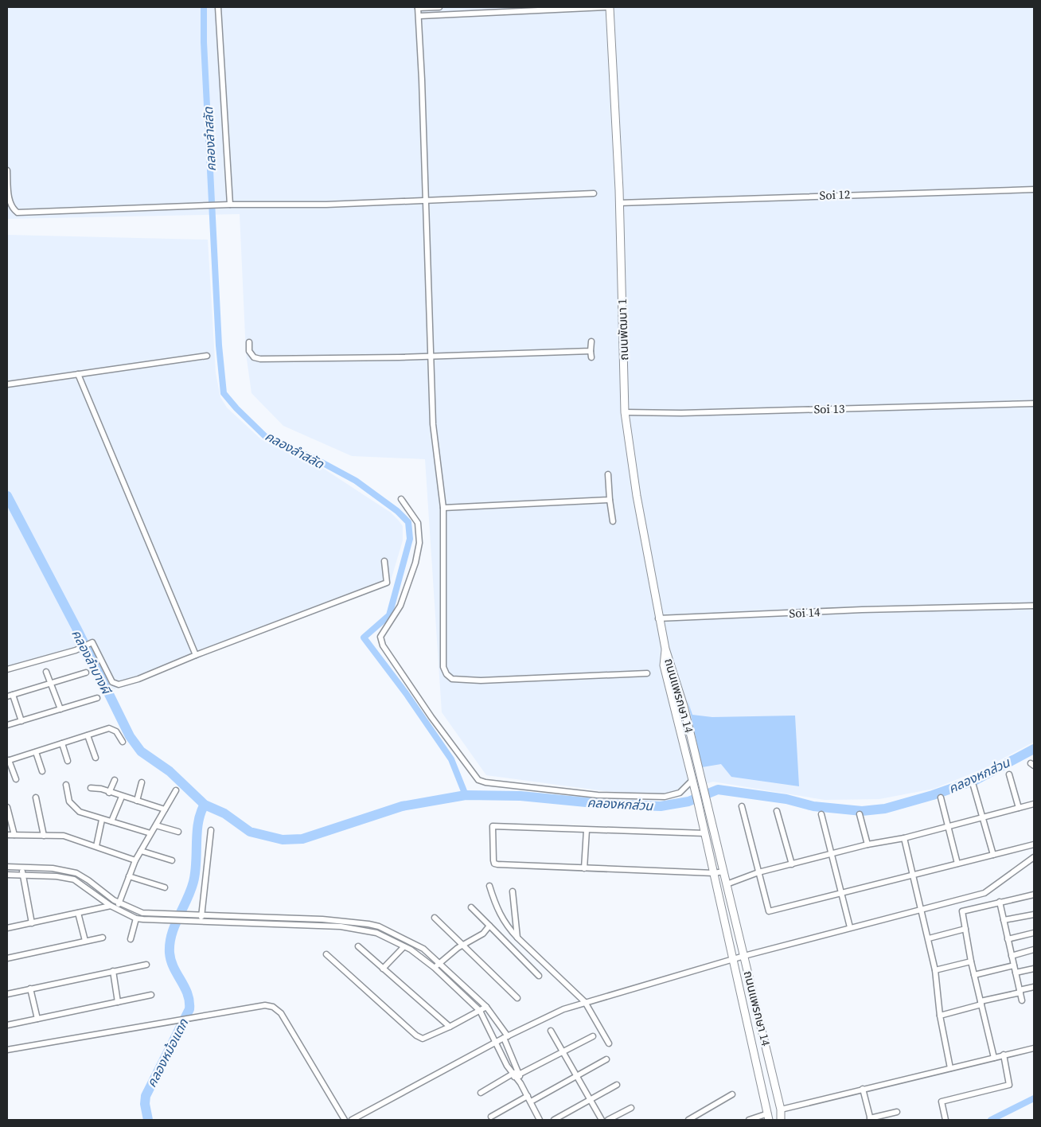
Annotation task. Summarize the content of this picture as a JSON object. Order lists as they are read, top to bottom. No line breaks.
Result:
{"streets":{"main road":["ถนนพัฒนา 1","ถนนแพรกษา 14"],"street":["Soi 12","Soi 13","Soi 14"]},"crossings":[["Soi 12","ถนนพัฒนา 1"],["ถนนพัฒนา 1","Soi 13"],["ถนนพัฒนา 1","Soi 14"],["ถนนพัฒนา 1","ถนนแพรกษา 14"]],"water":["คลองลำสลัด","คลองลำบางผี","คลองหกส่วน","คลองหม้อแตก"]}
